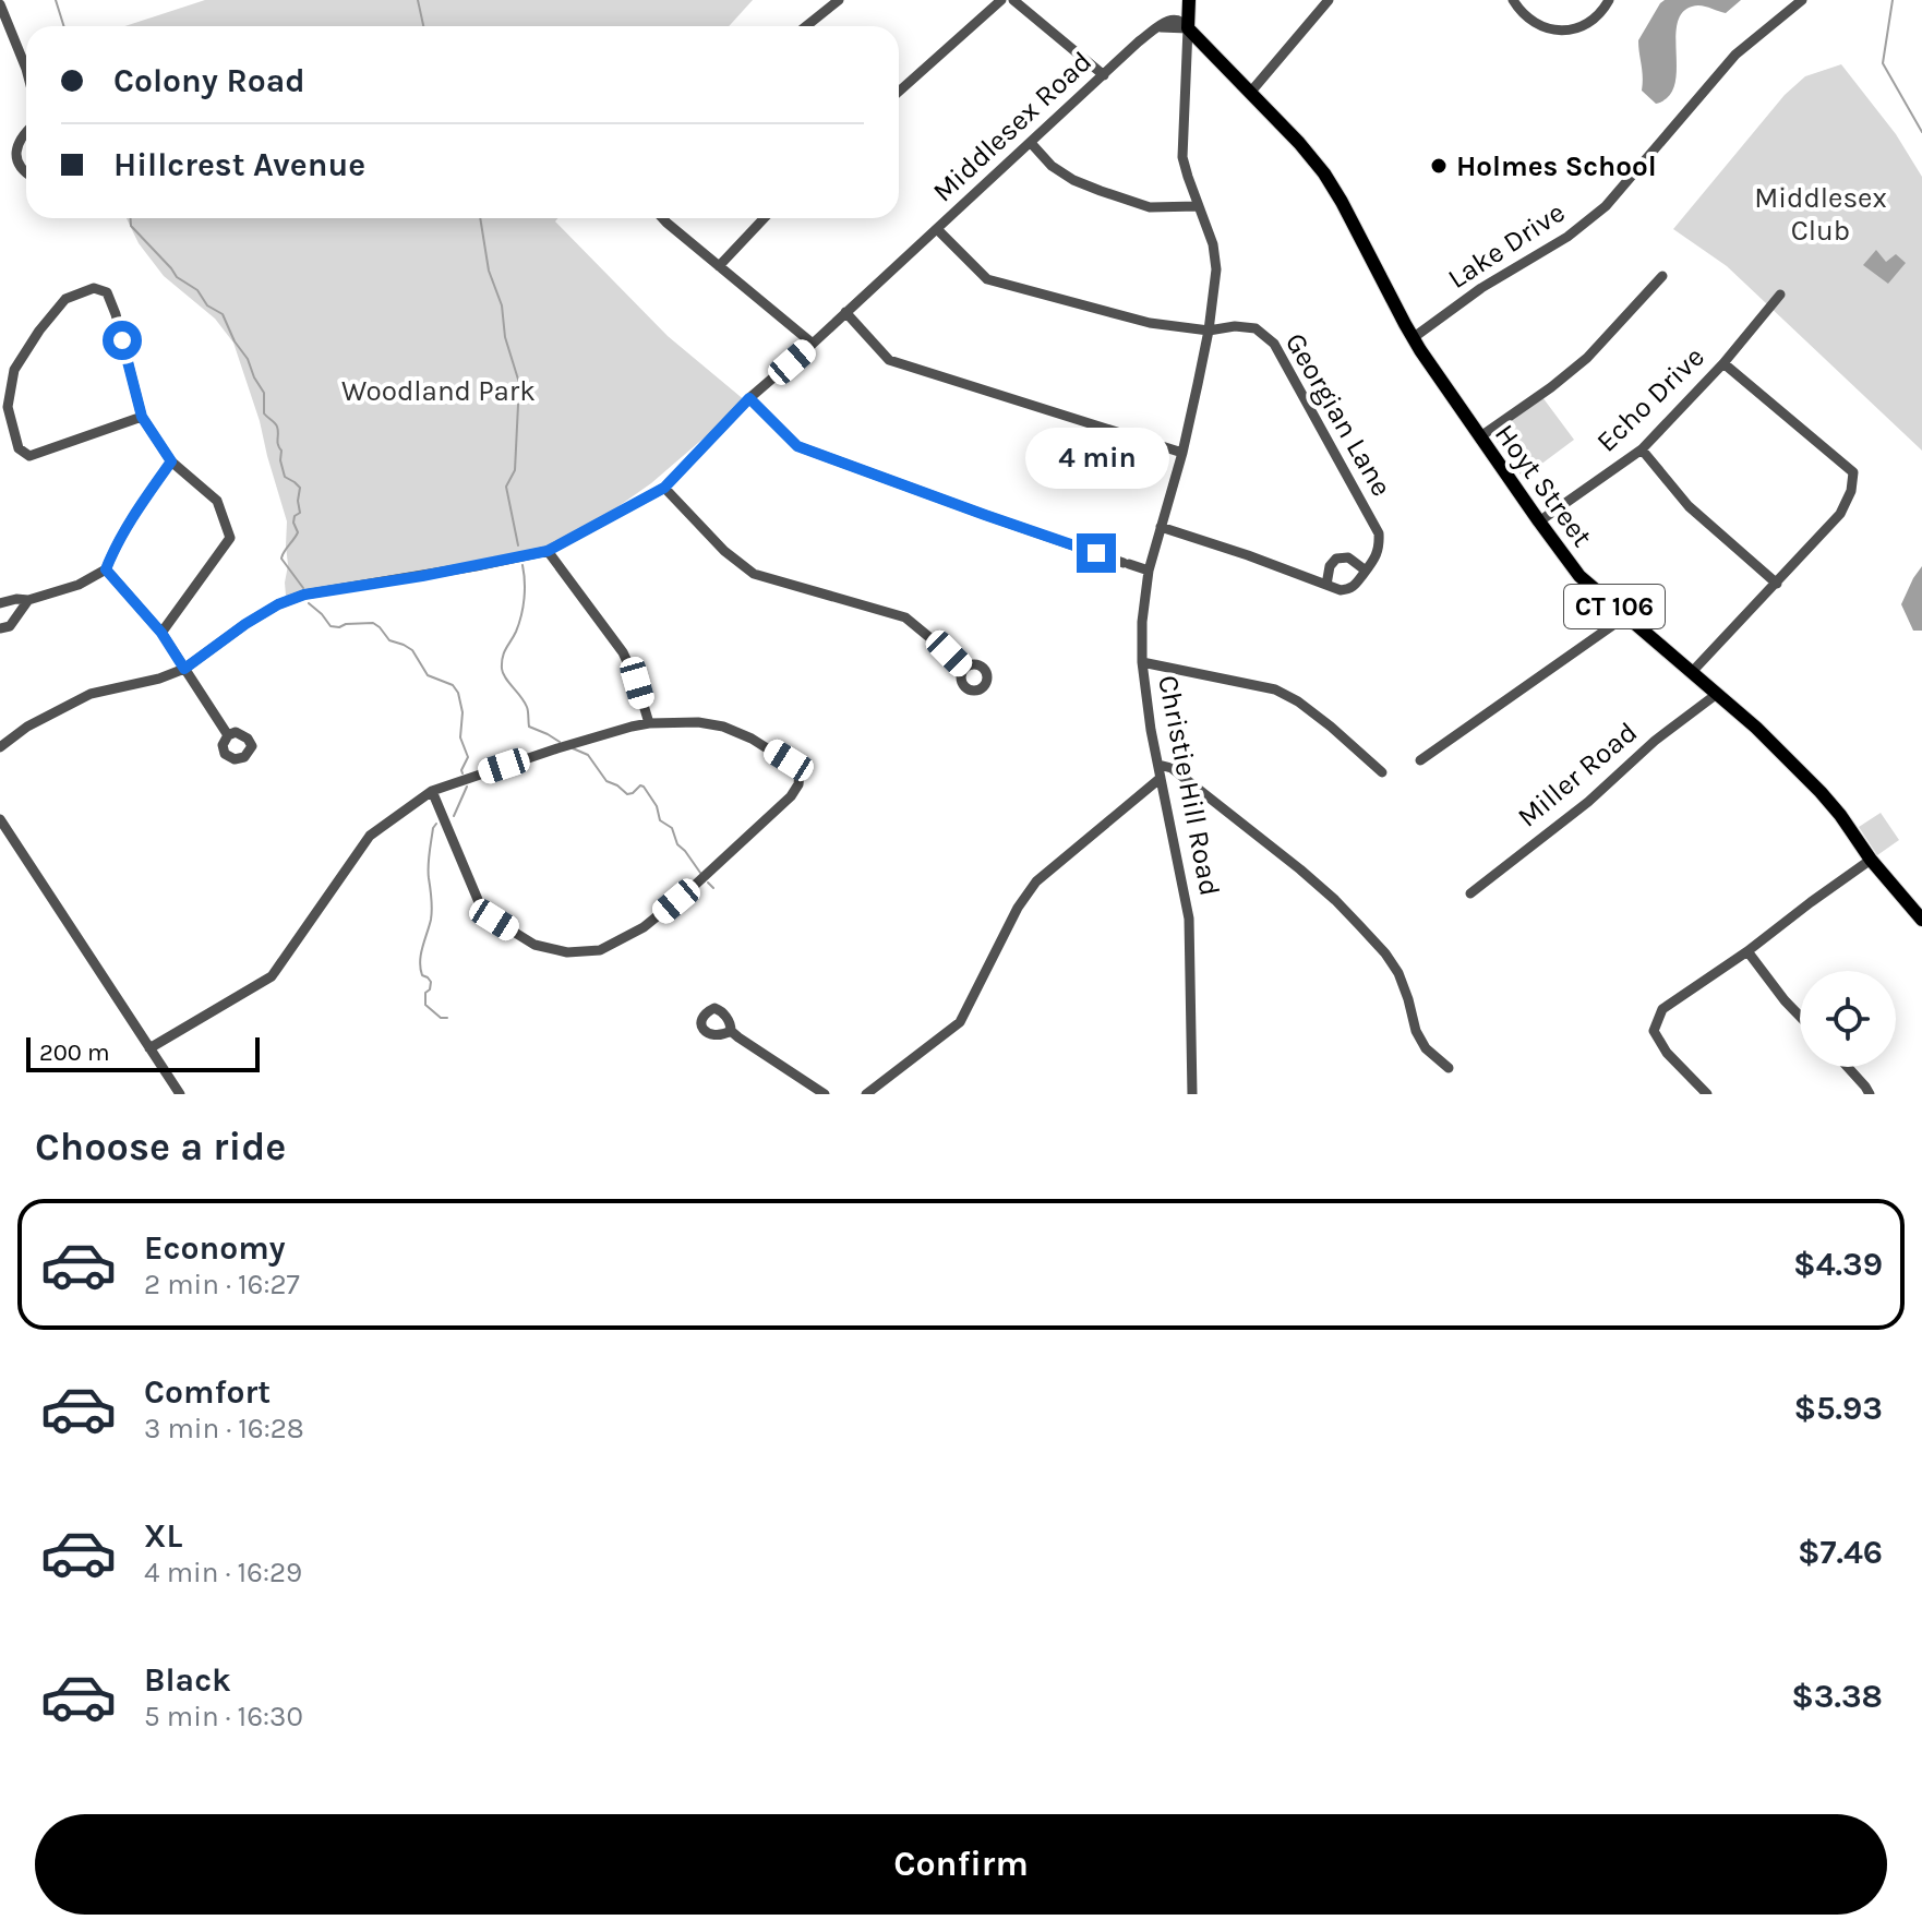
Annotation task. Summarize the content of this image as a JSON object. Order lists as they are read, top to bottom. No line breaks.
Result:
{"streets":{"main road":["Hoyt Street","CT 106"],"street":["Middlesex Road","Lake Drive","Echo Drive","Georgian Lane","Miller Road","Christie Hill Road"]},"crossings":[["Middlesex Road","Hoyt Street"],["Middlesex Road","Christie Hill Road"],["Lake Drive","Hoyt Street"],["Echo Drive","Hoyt Street"],["Georgian Lane","Christie Hill Road"],["Hoyt Street","Miller Road"],["Hoyt Street","Christie Hill Road"]],"parks":["Middlesex Club","Woodland Park"],"places":["Holmes School"],"scale_bar":"200 m","page":{"banner":["Colony Road","Hillcrest Avenue"],"bubble":"4 min","scale":"200 m","heading":"Choose a ride","list":[{"name":"Economy","note":"2 min · 16:27","value":"$4.39"},{"name":"Comfort","note":"3 min · 16:28","value":"$5.93"},{"name":"XL","note":"4 min · 16:29","value":"$7.46"},{"name":"Black","note":"5 min · 16:30","value":"$3.38"}],"buttons":"Confirm"}}
